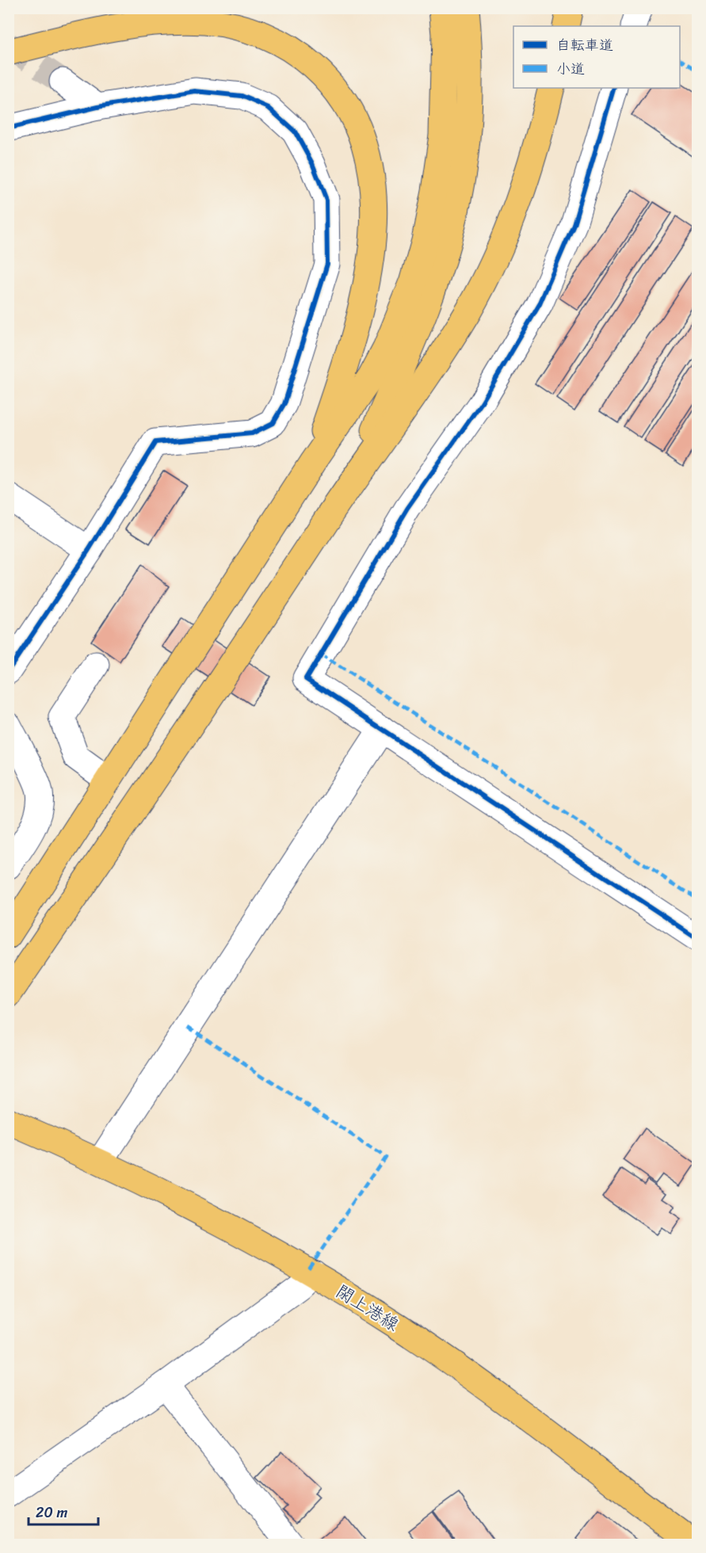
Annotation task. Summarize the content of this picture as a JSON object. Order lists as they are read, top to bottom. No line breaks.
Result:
{"streets":{"main road":["閖上港線"]},"legend":["自転車道","小道"],"scale_bar":"20 m"}
